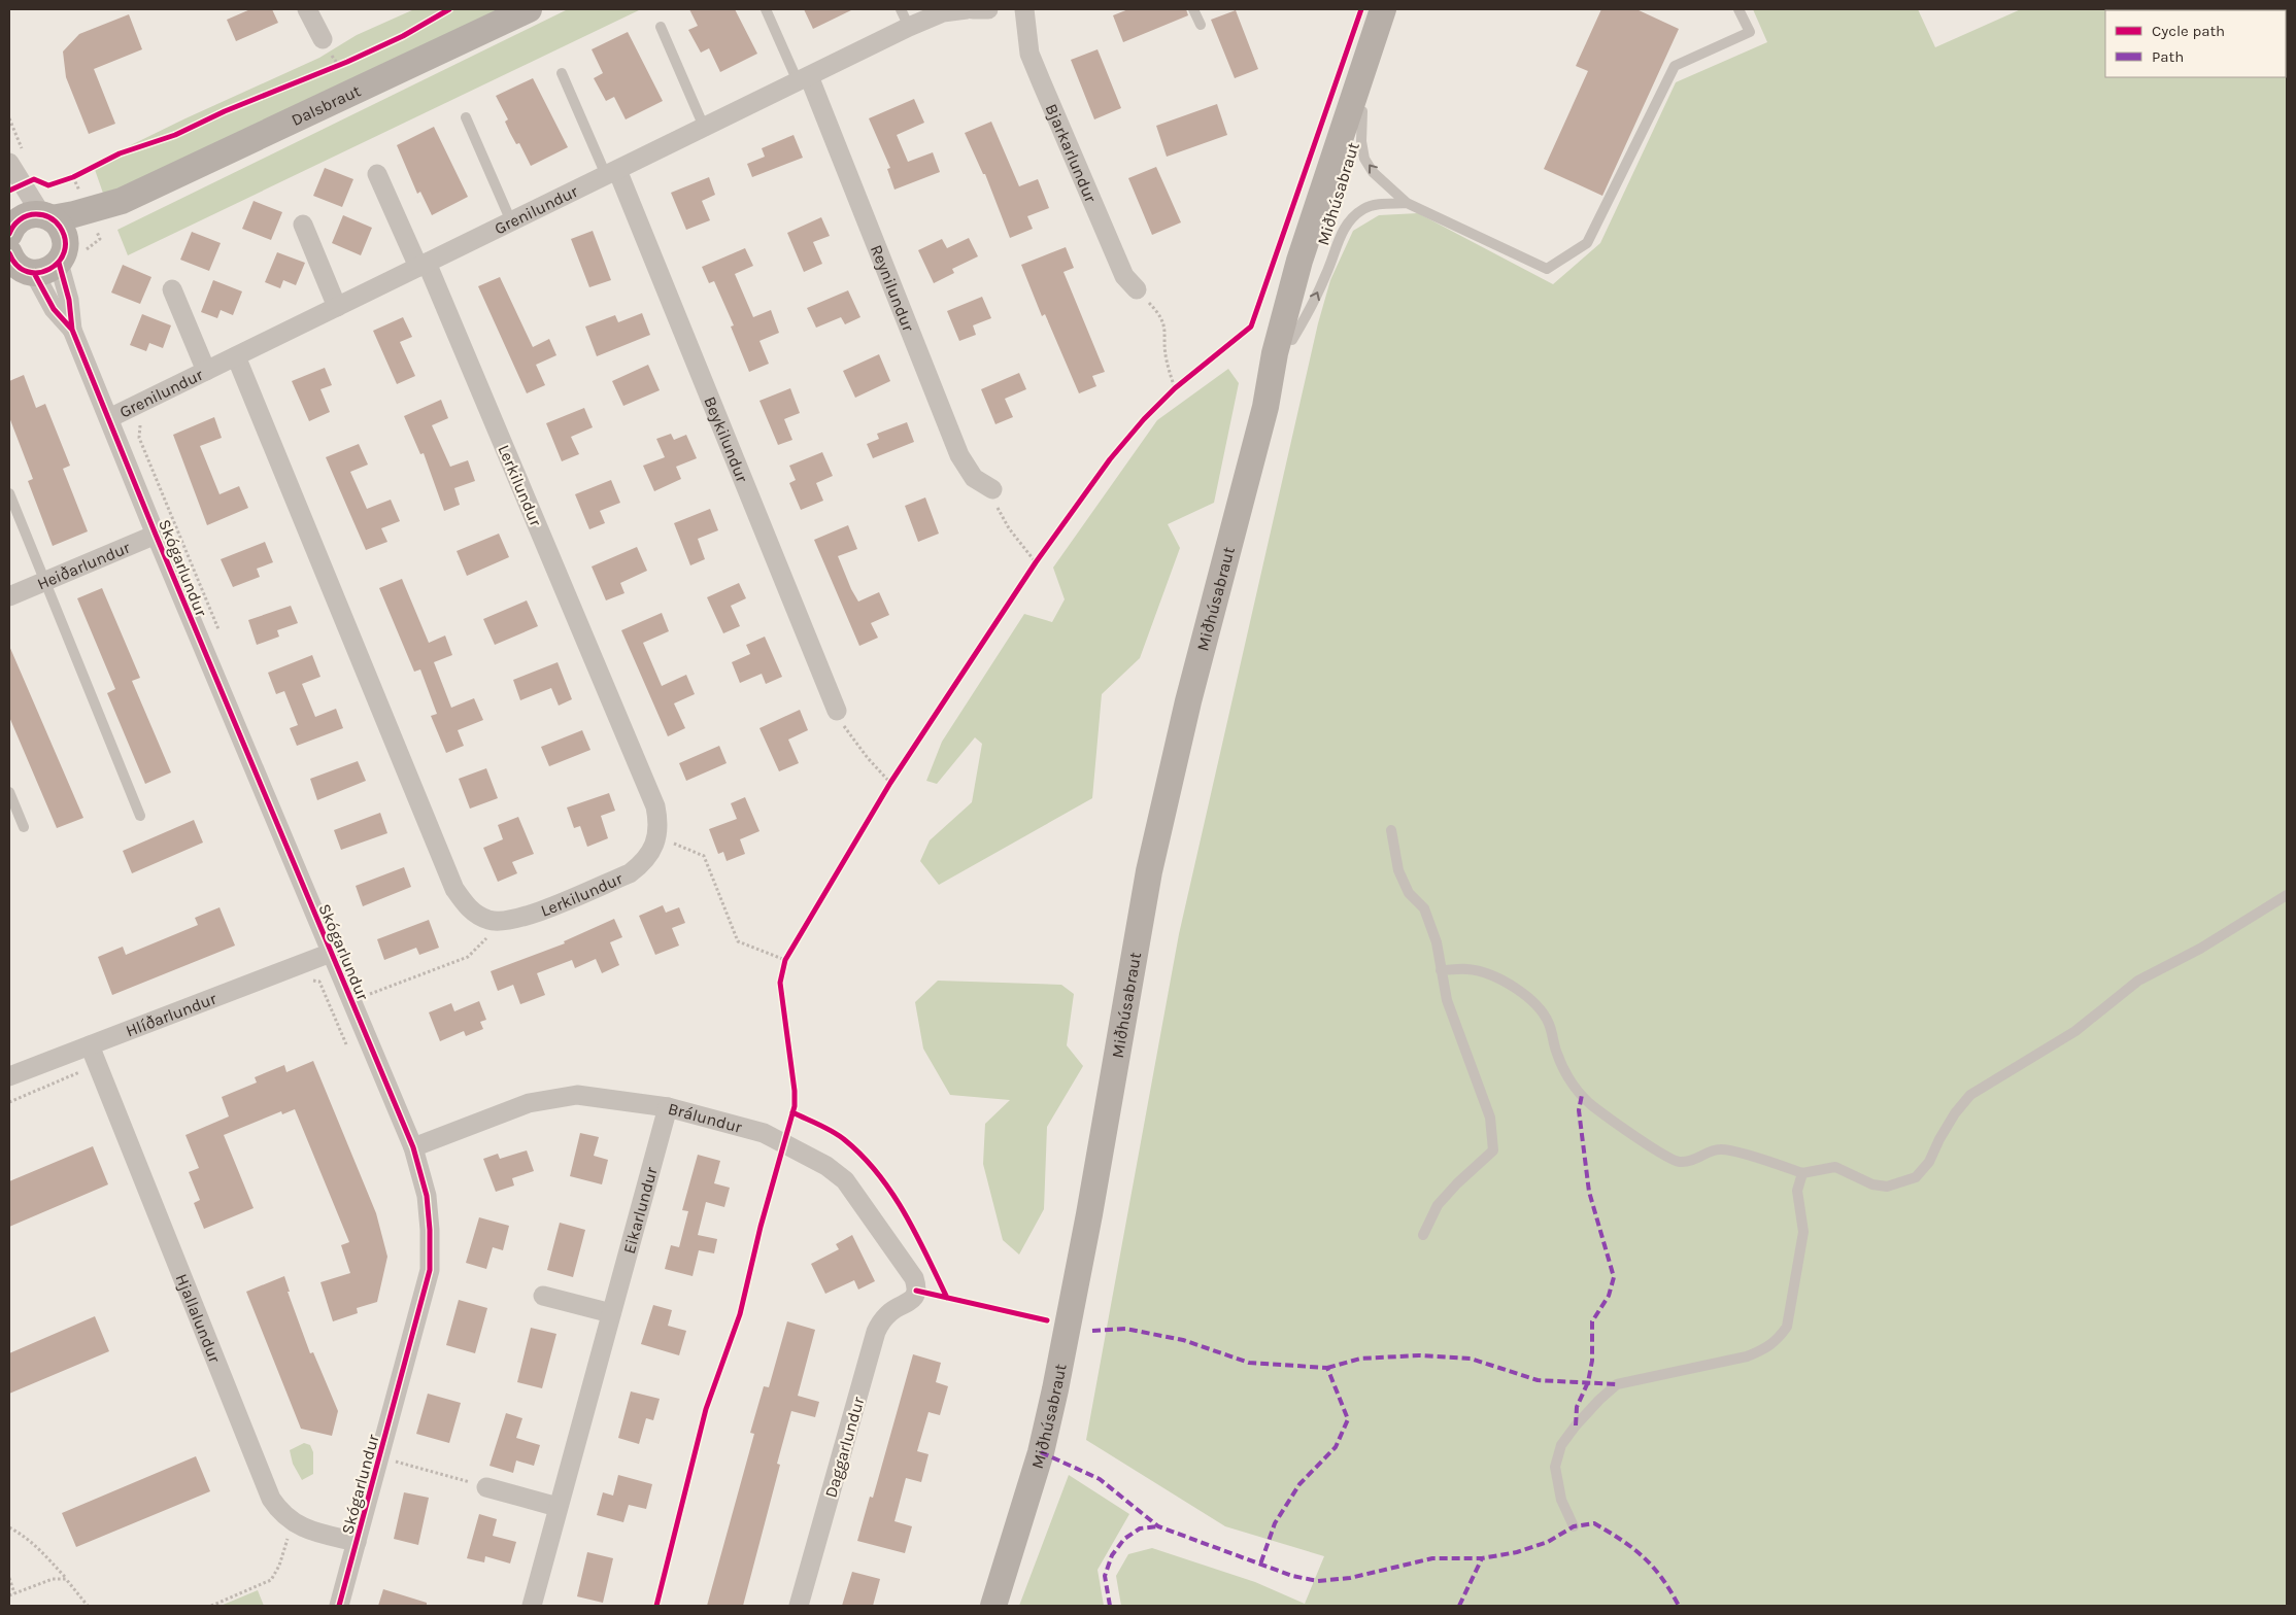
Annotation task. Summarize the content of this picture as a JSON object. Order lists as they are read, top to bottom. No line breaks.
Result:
{"streets":{"street":["Dalsbraut","Bjarkarlundur","Miðhúsabraut","Grenilundur","Reynilundur","Beykilundur","Lerkilundur","Heiðarlundur","Skógarlundur","Hlíðarlundur","Brálundur","Eikarlundur","Hjallalundur","Daggarlundur"]},"crossings":[["Dalsbraut","Skógarlundur"],["Grenilundur","Reynilundur"],["Grenilundur","Beykilundur"],["Grenilundur","Lerkilundur"],["Grenilundur","Skógarlundur"],["Heiðarlundur","Skógarlundur"],["Skógarlundur","Hlíðarlundur"],["Skógarlundur","Brálundur"],["Skógarlundur","Hjallalundur"],["Hlíðarlundur","Hjallalundur"],["Brálundur","Eikarlundur"],["Brálundur","Daggarlundur"]],"legend":["Cycle path","Path"]}
